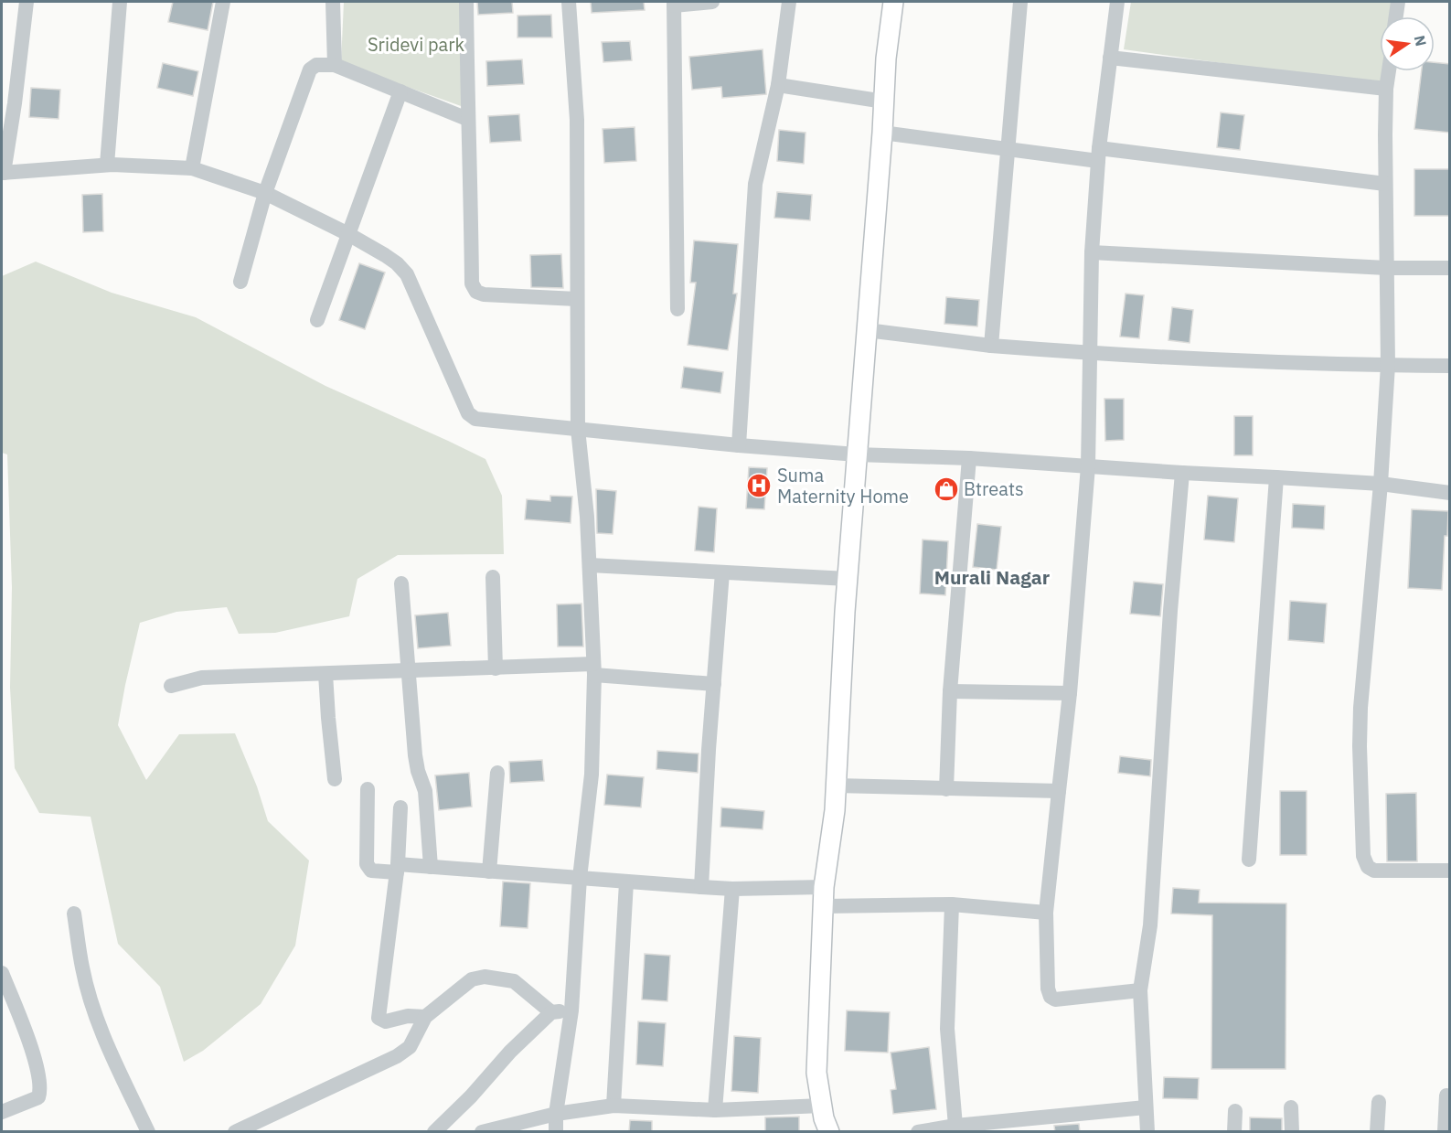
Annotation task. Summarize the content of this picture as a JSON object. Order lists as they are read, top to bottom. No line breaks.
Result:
{"districts":["Murali Nagar"],"parks":["Sridevi park"],"places":{"hospital":["Suma Maternity Home"],"shop":["Btreats"]},"north":"right"}
